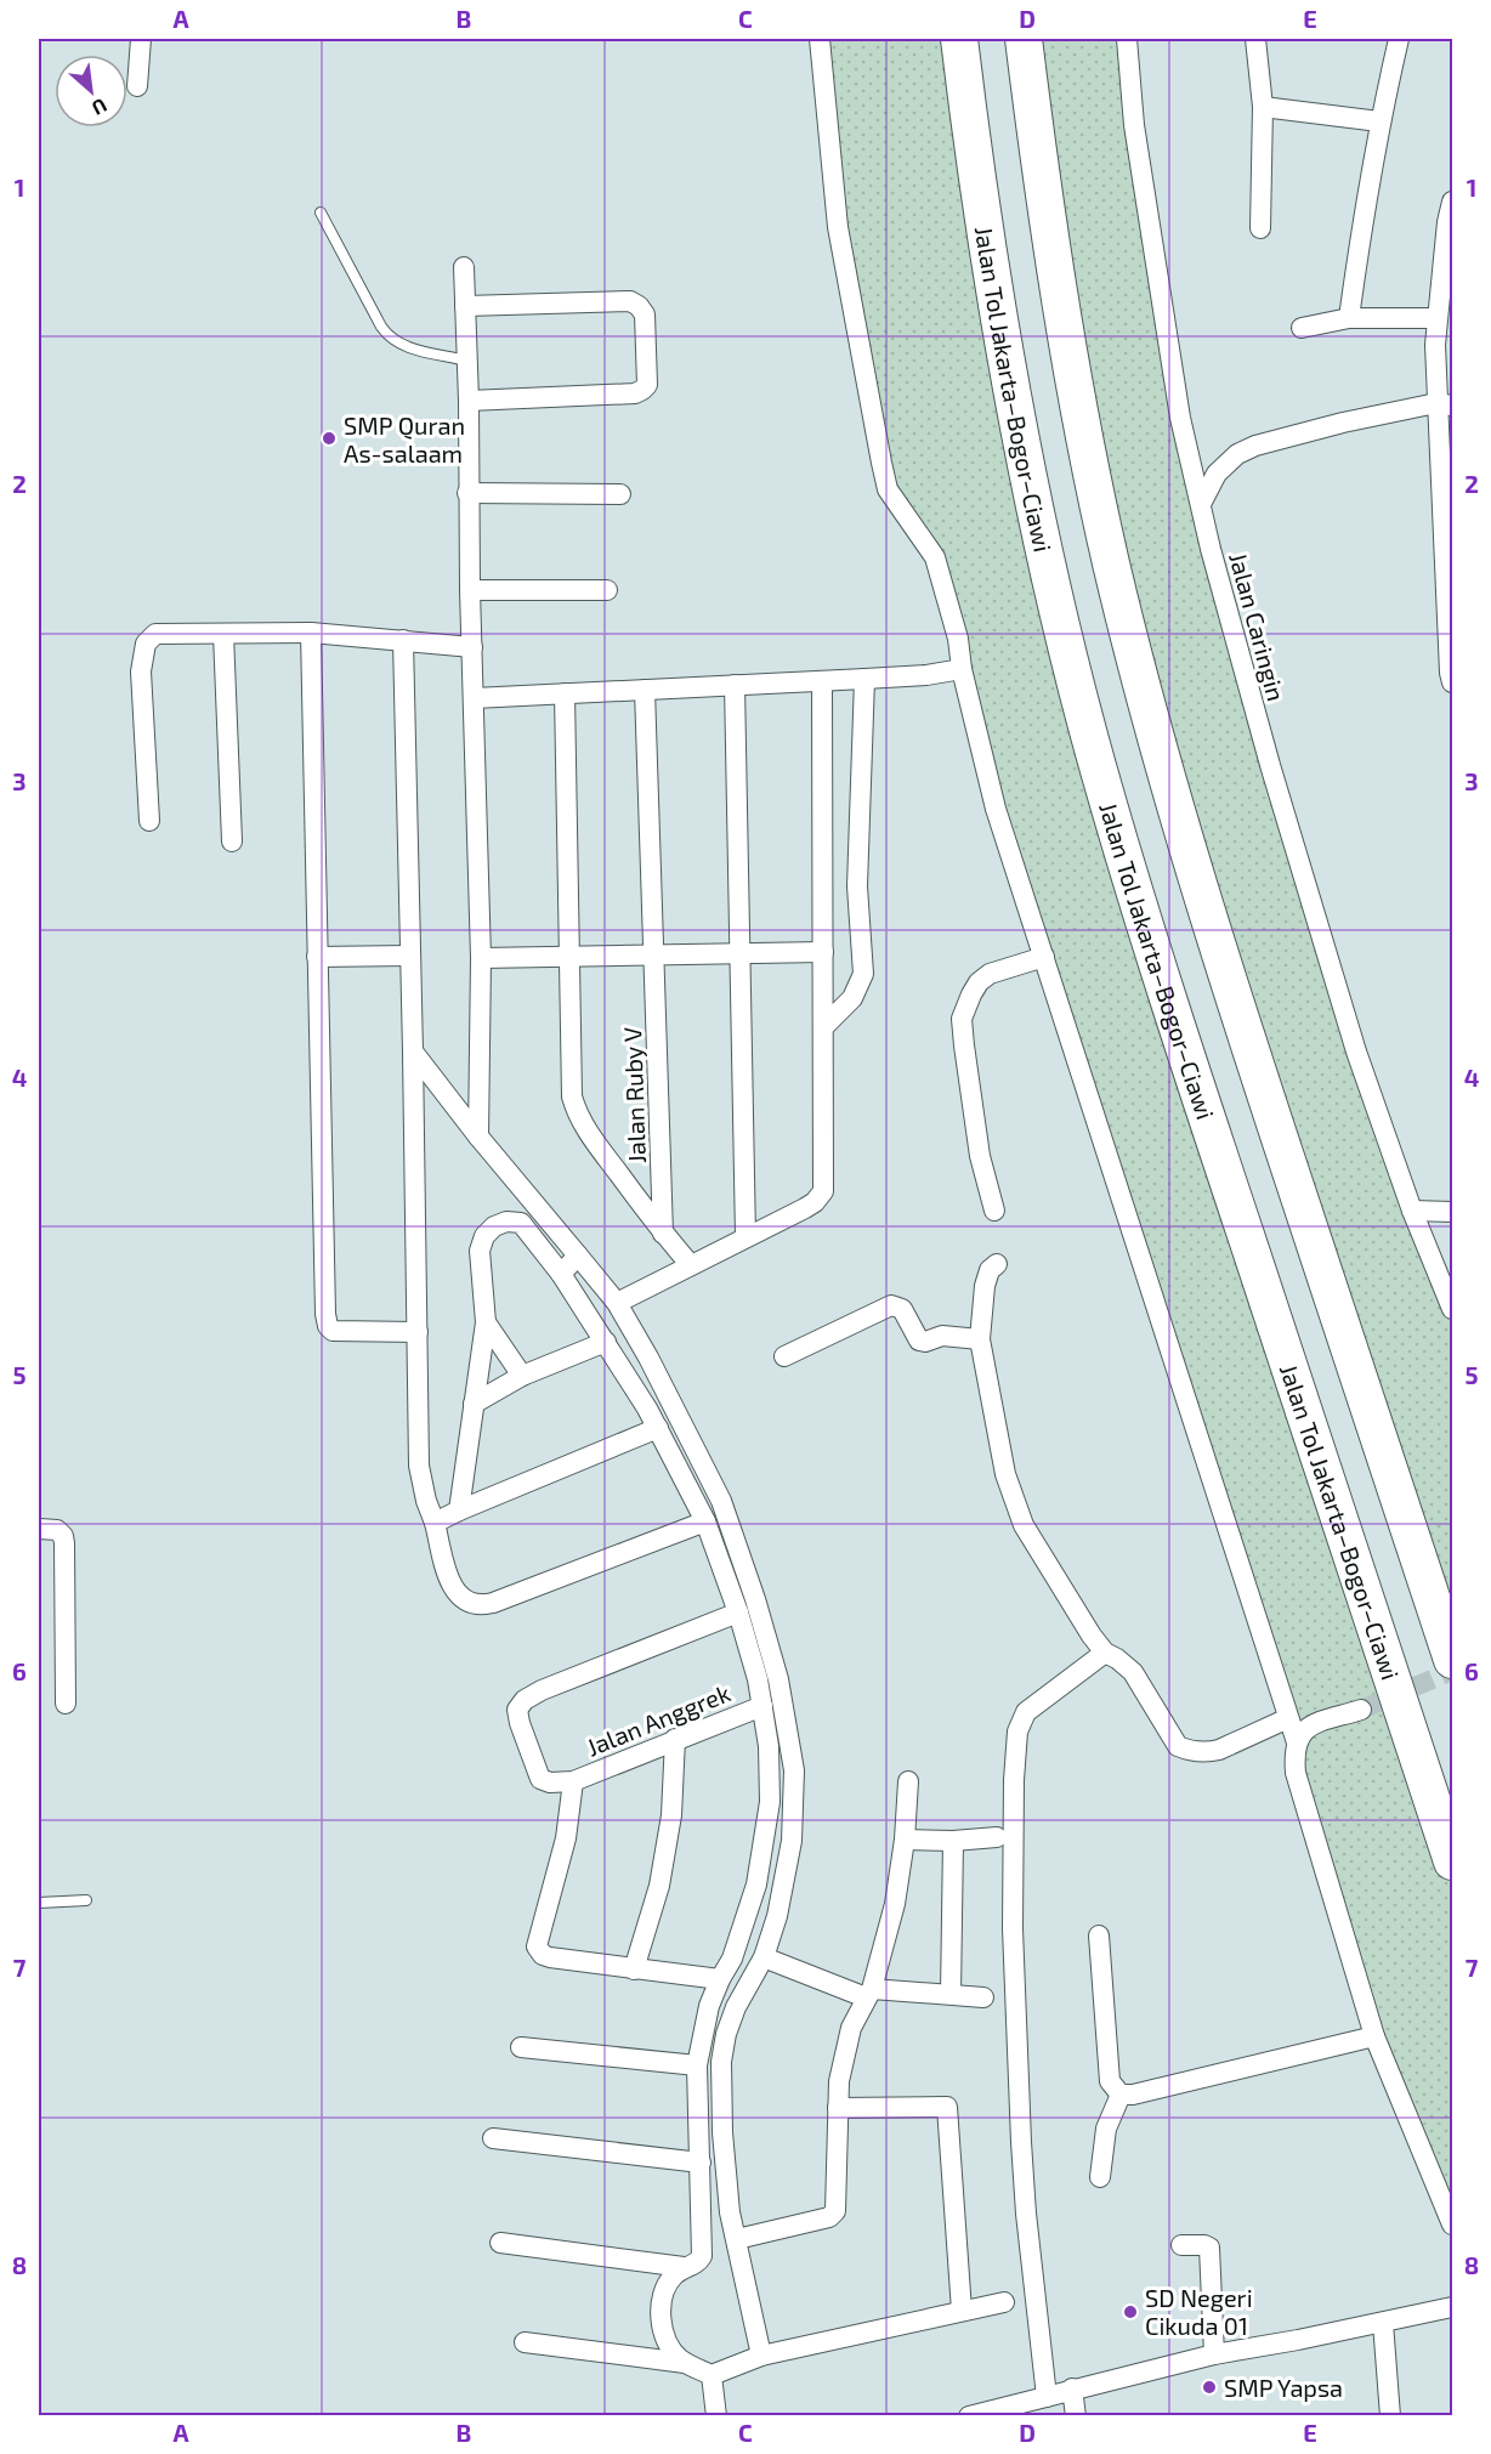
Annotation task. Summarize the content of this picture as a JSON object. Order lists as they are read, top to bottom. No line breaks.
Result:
{"streets":{"highway":["Jalan Tol Jakarta–Bogor–Ciawi"],"street":["Jalan Caringin","Jalan Ruby V","Jalan Anggrek"]},"places":["SMP Quran As-salaam","SD Negeri Cikuda 01","SMP Yapsa"],"north":"bottom right","grid":{"columns":["A","B","C","D","E"],"rows":["1","2","3","4","5","6","7","8"]}}
